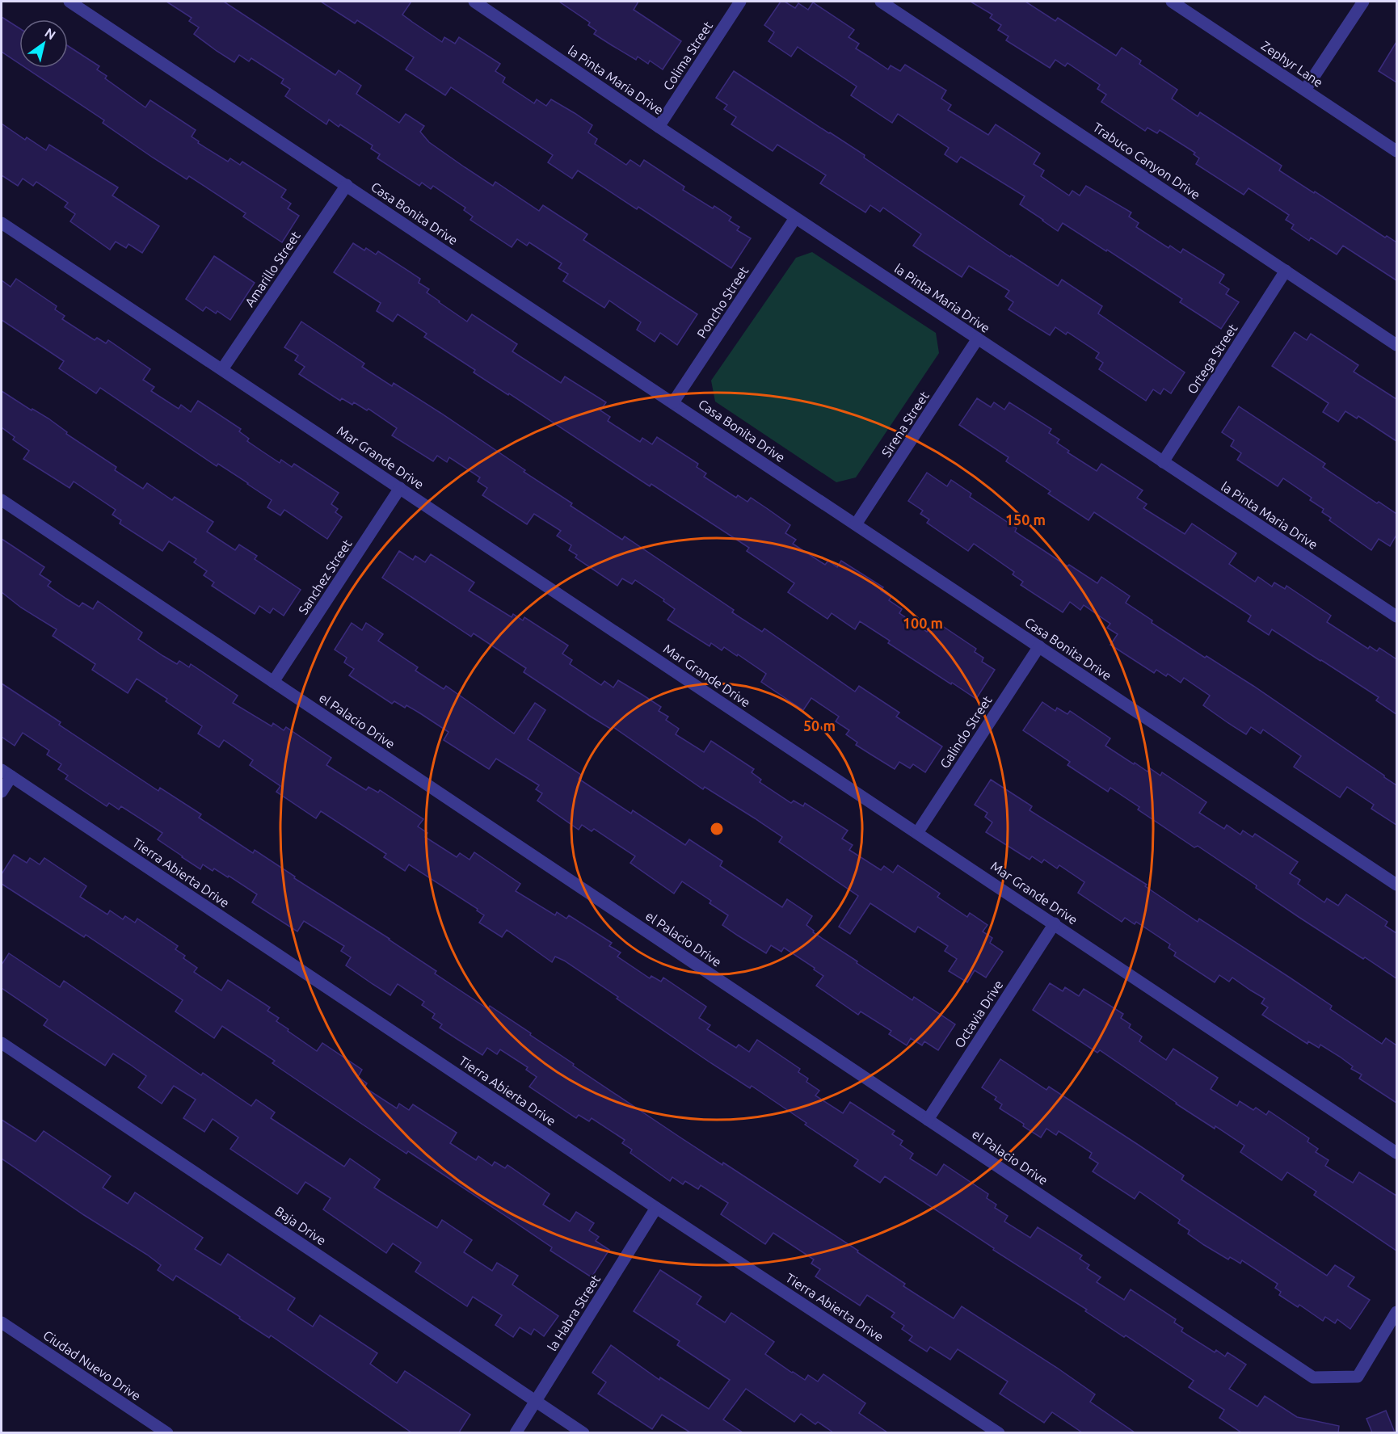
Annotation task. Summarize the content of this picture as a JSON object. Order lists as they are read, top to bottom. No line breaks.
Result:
{"streets":{"street":["Colima Street","Zephyr Lane","la Pinta Maria Drive","Trabuco Canyon Drive","Casa Bonita Drive","Amarillo Street","Poncho Street","Ortega Street","Sirena Street","Mar Grande Drive","Sanchez Street","el Palacio Drive","Galindo Street","Tierra Abierta Drive","Octavia Drive","Baja Drive","la Habra Street","Ciudad Nuevo Drive"]},"crossings":[["Colima Street","la Pinta Maria Drive"],["la Pinta Maria Drive","Poncho Street"],["la Pinta Maria Drive","Ortega Street"],["la Pinta Maria Drive","Sirena Street"],["Trabuco Canyon Drive","Ortega Street"],["Casa Bonita Drive","Amarillo Street"],["Casa Bonita Drive","Poncho Street"],["Casa Bonita Drive","Sirena Street"],["Casa Bonita Drive","Galindo Street"],["Amarillo Street","Mar Grande Drive"],["Mar Grande Drive","Sanchez Street"],["Mar Grande Drive","Galindo Street"],["Mar Grande Drive","Octavia Drive"],["Sanchez Street","el Palacio Drive"],["el Palacio Drive","Octavia Drive"],["Tierra Abierta Drive","la Habra Street"],["Baja Drive","la Habra Street"]],"north":"top right","rings":["150 m","100 m","50 m"]}
